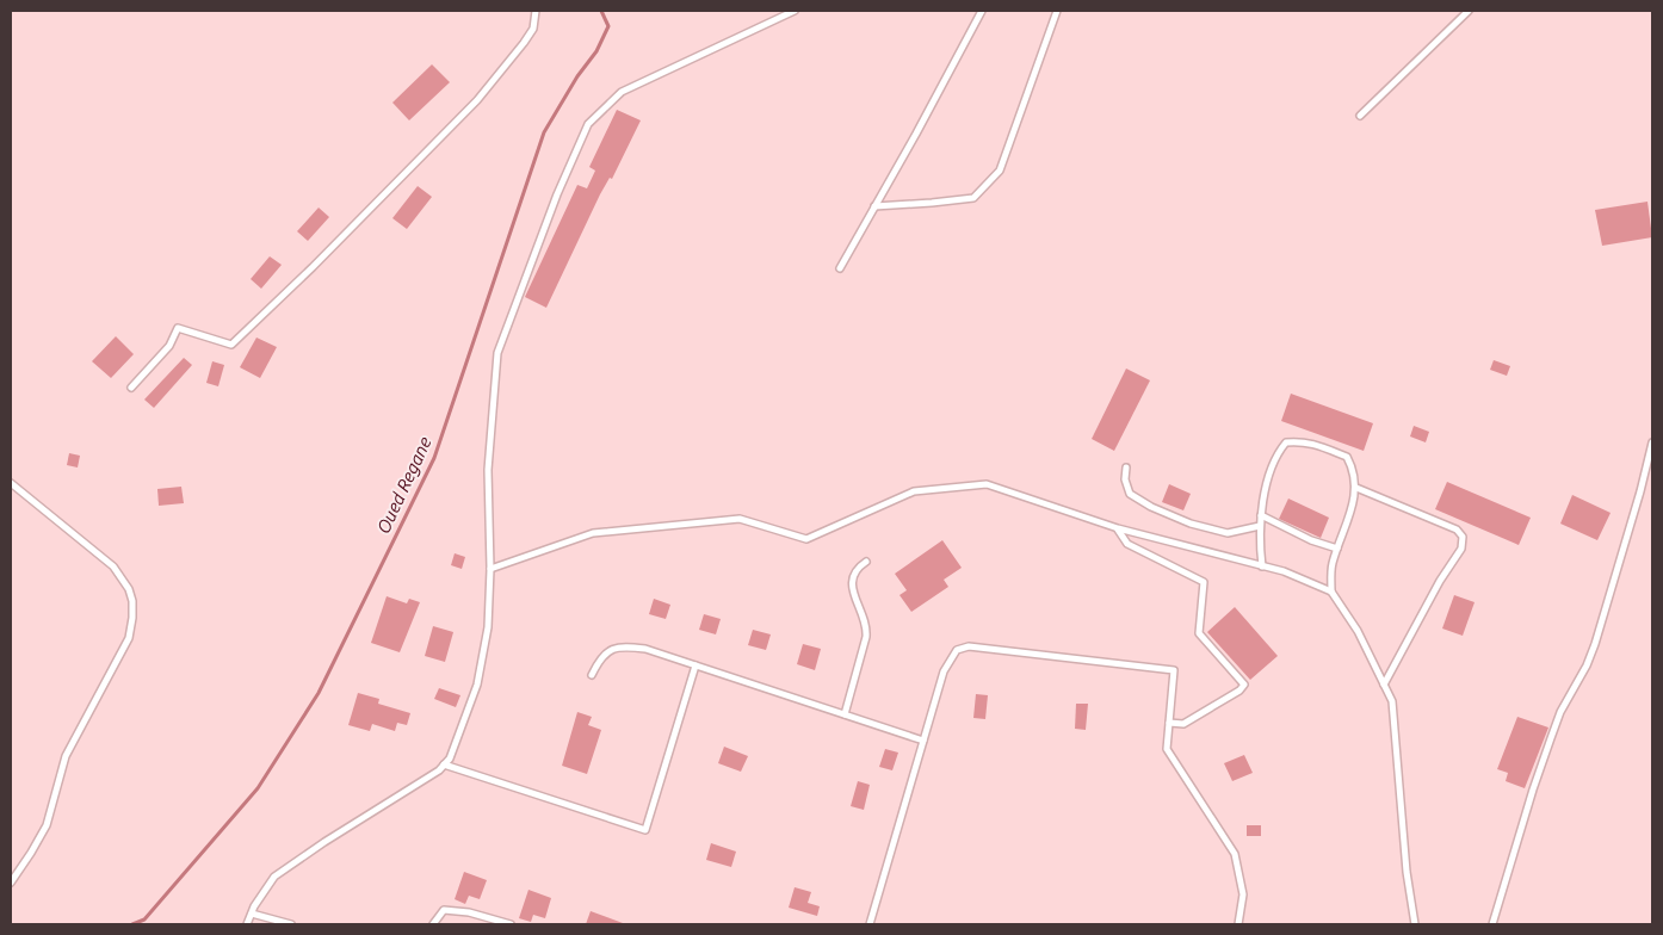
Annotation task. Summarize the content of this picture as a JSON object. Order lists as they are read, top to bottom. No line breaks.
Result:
{"water":["Oued Regane"]}
